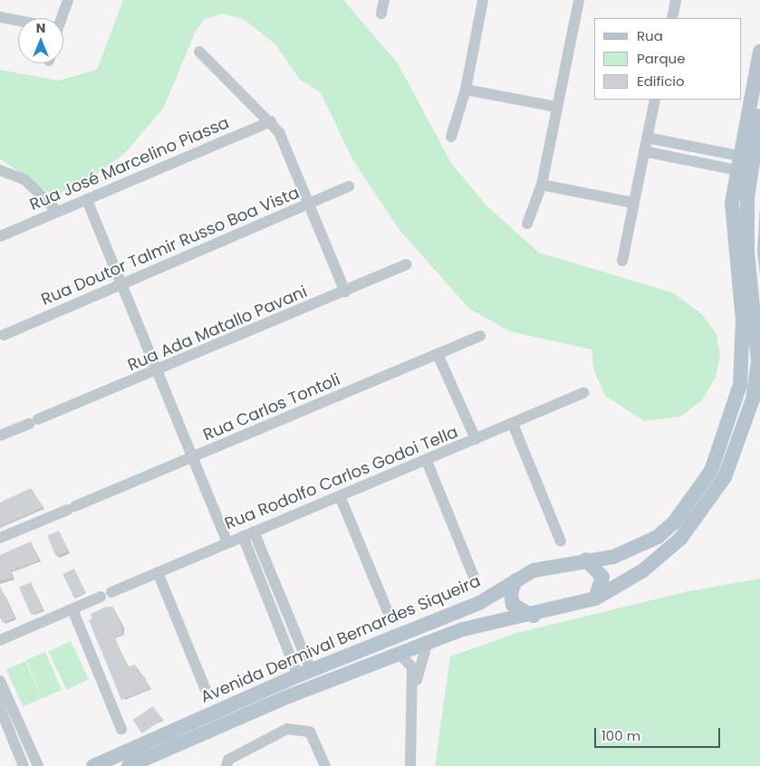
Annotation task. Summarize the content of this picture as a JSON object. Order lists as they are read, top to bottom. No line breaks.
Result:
{"streets":{"main road":["Avenida Dermival Bernardes Siqueira"],"street":["Rua José Marcelino Piassa","Rua Doutor Talmir Russo Boa Vista","Rua Ada Matallo Pavani","Rua Carlos Tontoli","Rua Rodolfo Carlos Godoi Tella"]},"legend":["Rua","Parque","Edifício"],"scale_bar":"100 m","north":"top"}
